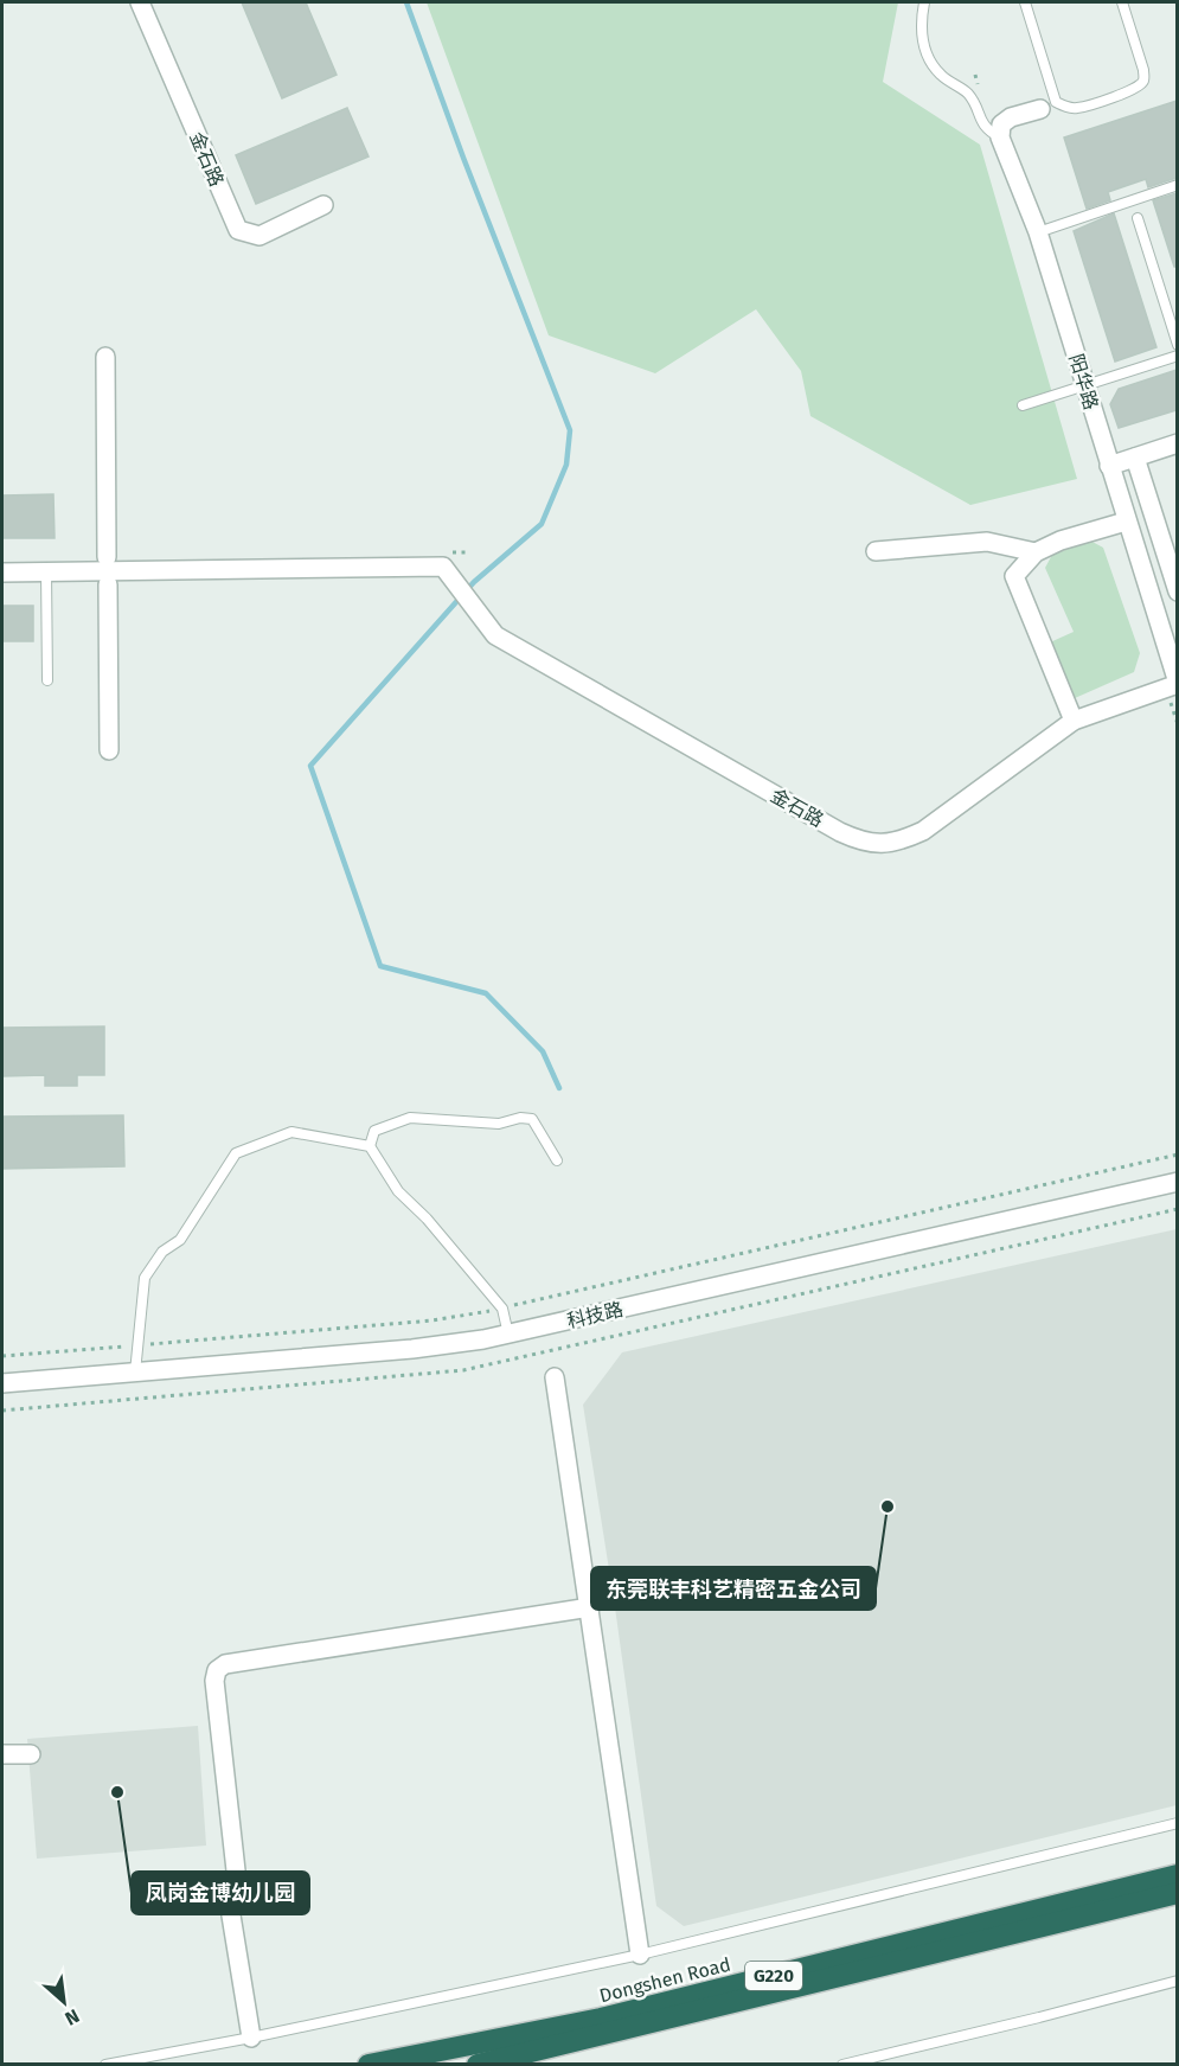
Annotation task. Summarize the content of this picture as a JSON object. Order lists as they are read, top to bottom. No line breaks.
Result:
{"streets":{"highway":["G220","Dongshen Road"],"street":["金石路","阳华路","科技路"]},"crossings":[["金石路","阳华路"]],"places":["东莞联丰科艺精密五金公司","凤岗金博幼儿园"],"north":"bottom right"}
